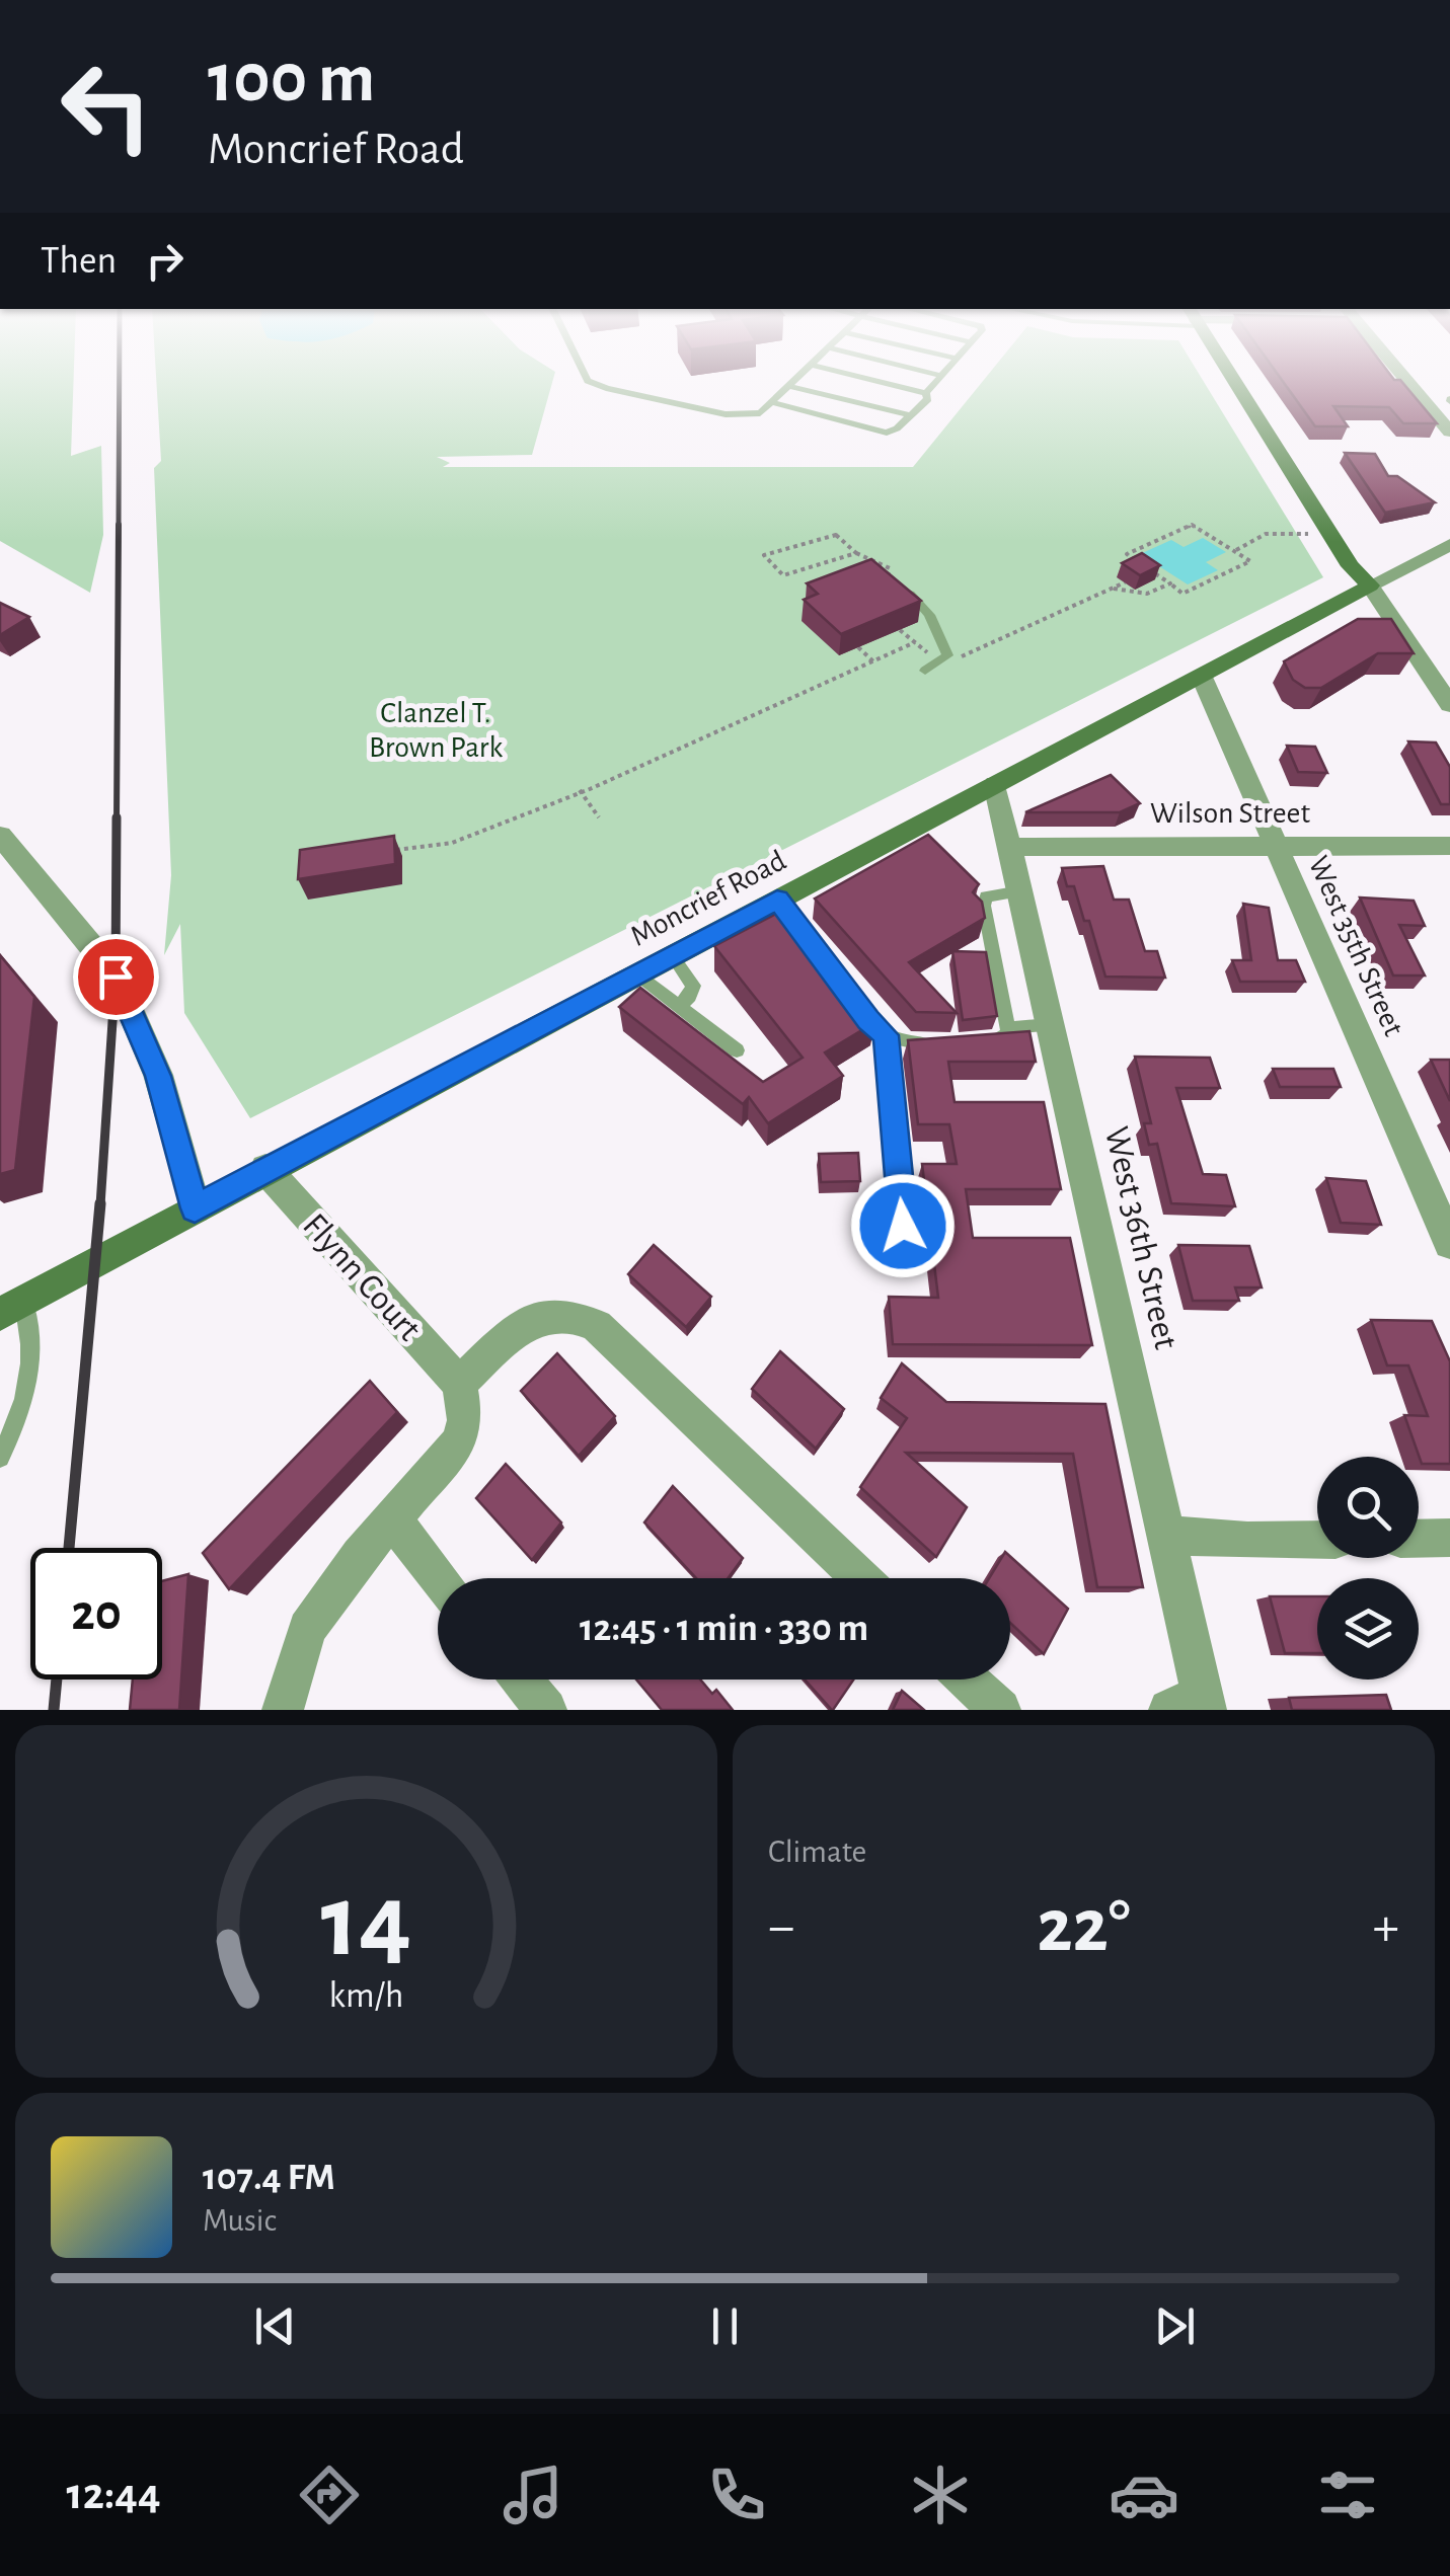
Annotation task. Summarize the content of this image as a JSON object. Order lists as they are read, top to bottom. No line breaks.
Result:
{"streets":{"main road":["Moncrief Road"],"street":["Wilson Street","West 35th Street","West 36th Street","Flynn Court"]},"crossings":[["Wilson Street","West 35th Street"],["Wilson Street","West 36th Street"],["Moncrief Road","West 35th Street"],["Moncrief Road","West 36th Street"],["Moncrief Road","Flynn Court"]],"parks":["Clanzel T. Brown Park"],"page":{"turn":["100 m","Moncrief Road"],"then":"Then","limit":"20","trip":"12:45 · 1 min · 330 m","tile":"Climate","heat":["−","22°","+"],"song":["107.4 FM","Music"],"tabs":"12:44","gauge":["14","km/h"]}}
